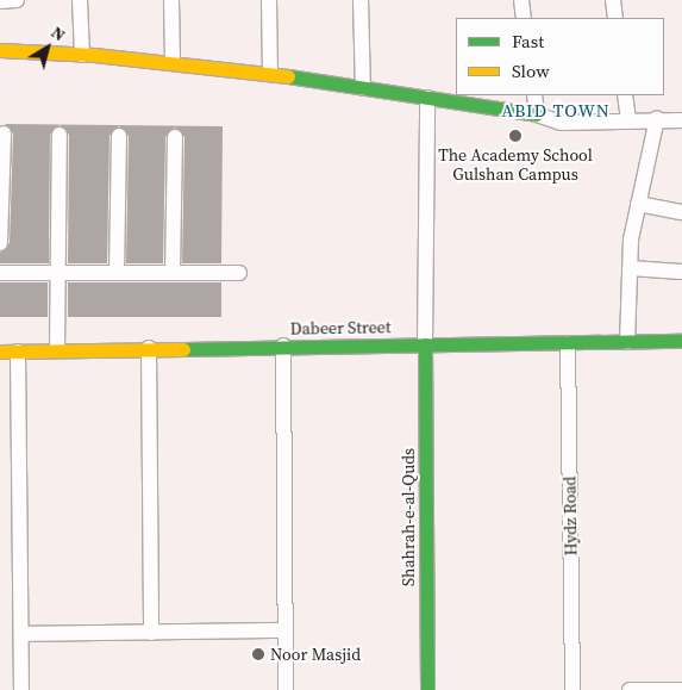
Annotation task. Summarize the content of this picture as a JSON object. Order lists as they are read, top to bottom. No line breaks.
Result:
{"streets":{"street":["Dabeer Street","Hydz Road","Shahrah-e-al-Quds"]},"crossings":[["Dabeer Street","Hydz Road"],["Dabeer Street","Shahrah-e-al-Quds"]],"districts":["ABID TOWN"],"places":["The Academy School Gulshan Campus","Noor Masjid"],"legend":["Fast","Slow"],"north":"top right"}
